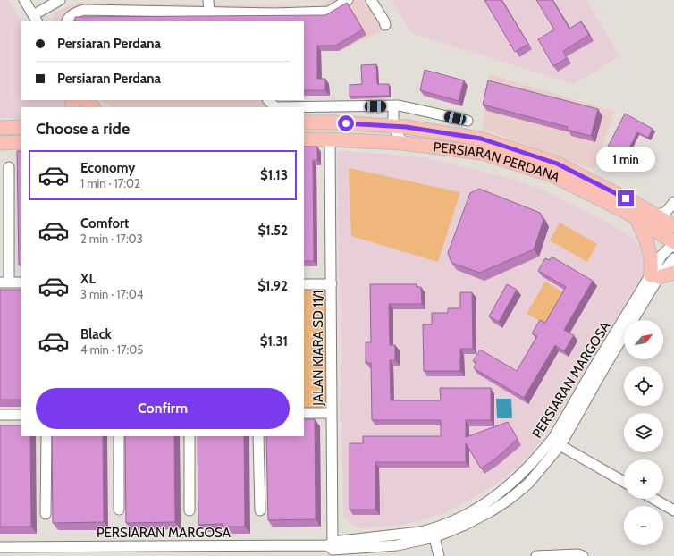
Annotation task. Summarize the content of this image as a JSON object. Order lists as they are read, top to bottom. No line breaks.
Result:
{"streets":{"main road":["PERSIARAN PERDANA"],"street":["JALAN KIARA SD 11/1","PERSIARAN MARGOSA"]},"crossings":[["PERSIARAN PERDANA","JALAN KIARA SD 11/1"],["JALAN KIARA SD 11/1","PERSIARAN MARGOSA"]],"north":"top right","page":{"banner":["Persiaran Perdana","Persiaran Perdana"],"heading":"Choose a ride","bubble":"1 min","list":[{"name":"Economy","note":"1 min · 17:02","value":"$1.13"},{"name":"Comfort","note":"2 min · 17:03","value":"$1.52"},{"name":"XL","note":"3 min · 17:04","value":"$1.92"},{"name":"Black","note":"4 min · 17:05","value":"$1.31"}],"map_buttons":["+","−"],"buttons":"Confirm"}}
